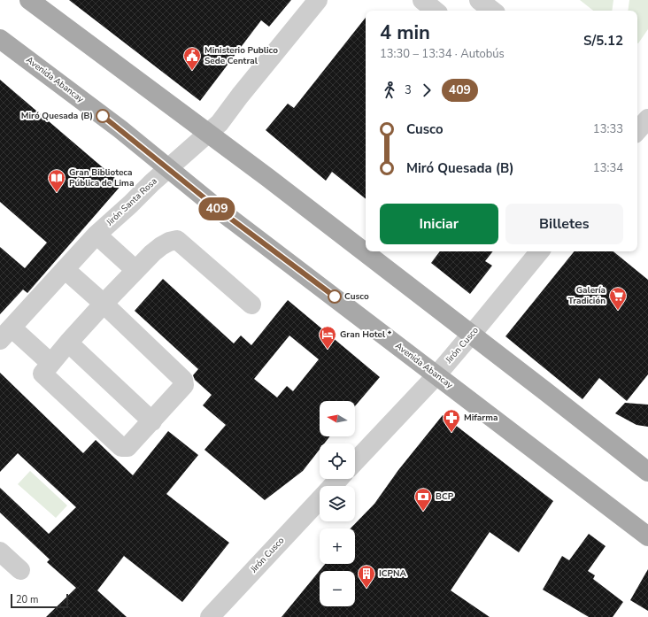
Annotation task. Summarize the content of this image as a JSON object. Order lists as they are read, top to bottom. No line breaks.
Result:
{"streets":{"main road":["Avenida Abancay"],"street":["Jirón Santa Rosa","Jirón Cusco"]},"crossings":[["Avenida Abancay","Jirón Santa Rosa"],["Avenida Abancay","Jirón Cusco"]],"places":{"public building":["Ministerio Publico Sede Central"],"other":["Miró Quesada (B)","Cusco"],"library":["Gran Biblioteca Pública de Lima"],"supermarket":["Galería Tradición"],"hotel":["Gran Hotel *"],"pharmacy":["Mifarma"],"bank":["BCP"],"building":["ICPNA"]},"lines":["bus line 409"],"scale_bar":"20 m","north":"left","page":{"on_map":"409","heading":["4 min","13:30 – 13:34 · Autobús","S/5.12"],"legs":["3","409"],"list":[{"name":"Cusco","value":"13:33"},{"name":"Miró Quesada (B)","value":"13:34"}],"buttons":["Iniciar","Billetes"],"map_buttons":["+","−"],"scale":"20 m"}}
